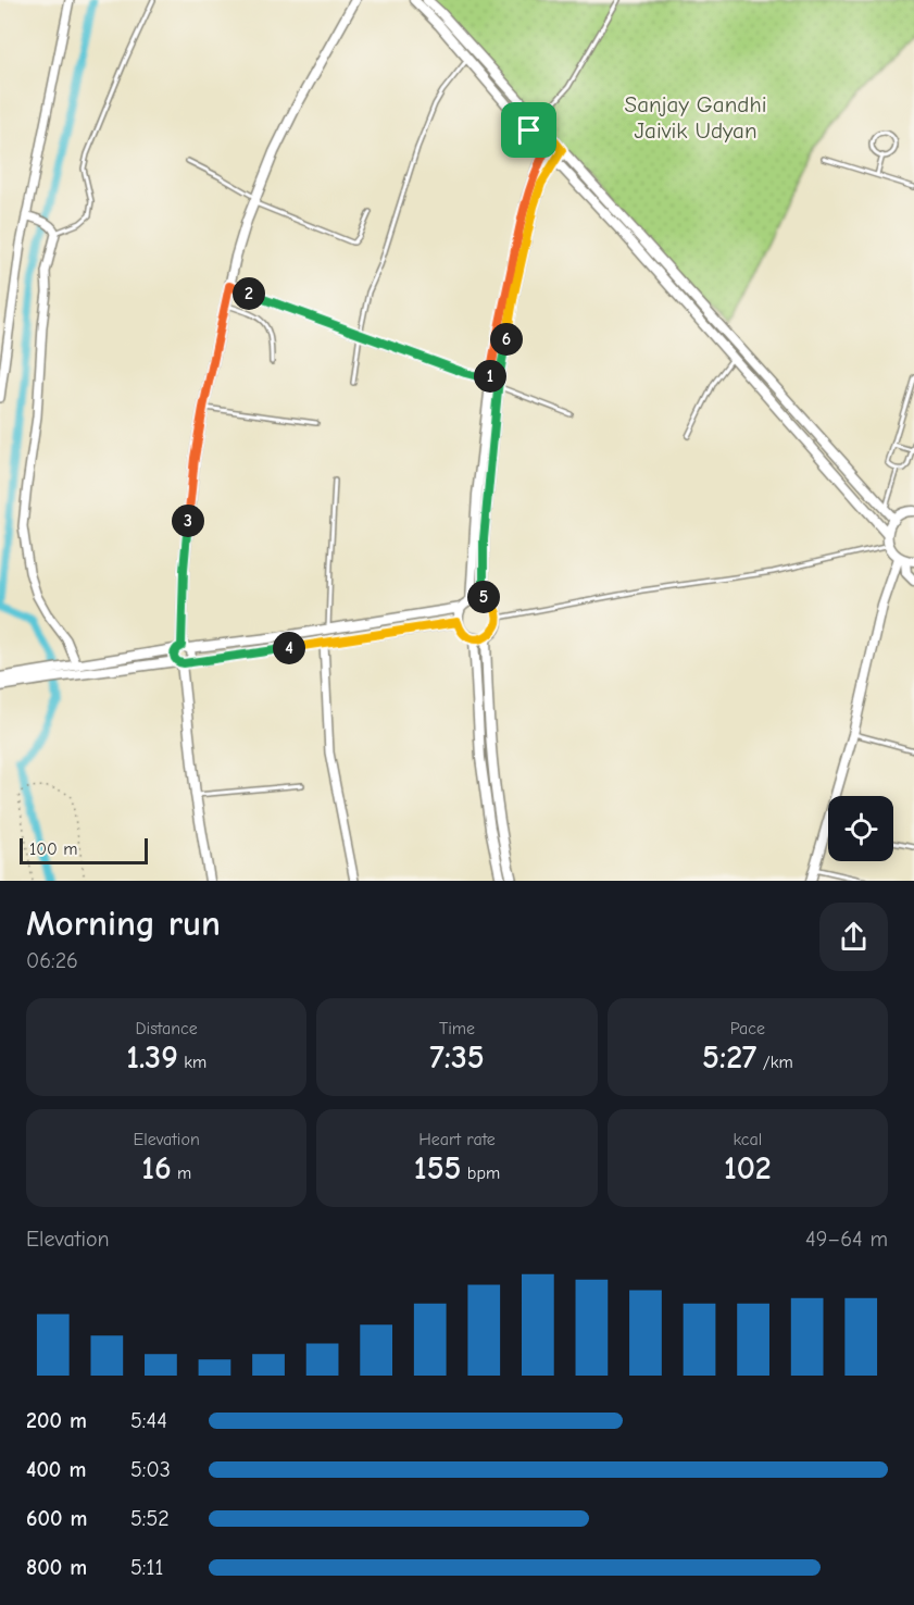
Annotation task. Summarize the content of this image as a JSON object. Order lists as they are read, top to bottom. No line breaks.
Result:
{"parks":["Sanjay Gandhi Jaivik Udyan"],"scale_bar":"100 m","page":{"pins":["2","6","1","3","5","4"],"scale":"100 m","heading":["Morning run","06:26"],"stats":[["Distance","1.39 km"],["Time","7:35"],["Pace","5:27 /km"],["Elevation","16 m"],["Heart rate","155 bpm"],["kcal","102"]],"chart":["Elevation","49–64 m"],"list":[{"name":"200 m","note":"5:44"},{"name":"400 m","note":"5:03"},{"name":"600 m","note":"5:52"},{"name":"800 m","note":"5:11"}]}}
